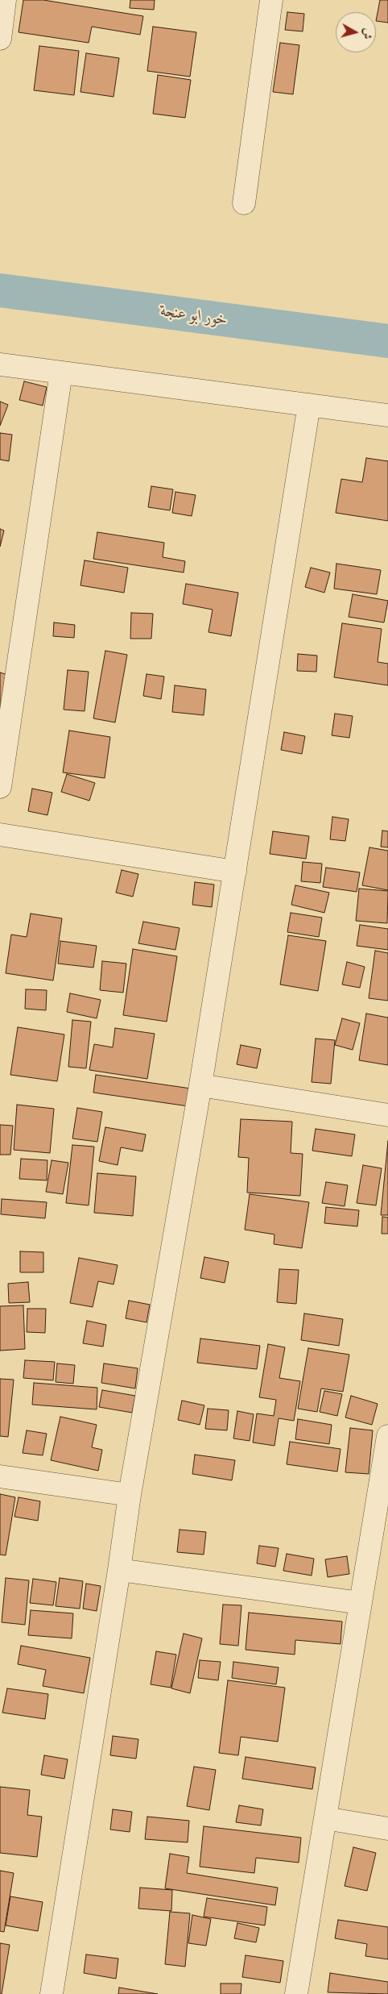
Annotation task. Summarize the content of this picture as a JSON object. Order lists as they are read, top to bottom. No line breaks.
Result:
{"water":["خور ابو عنجة"],"north":"right"}
